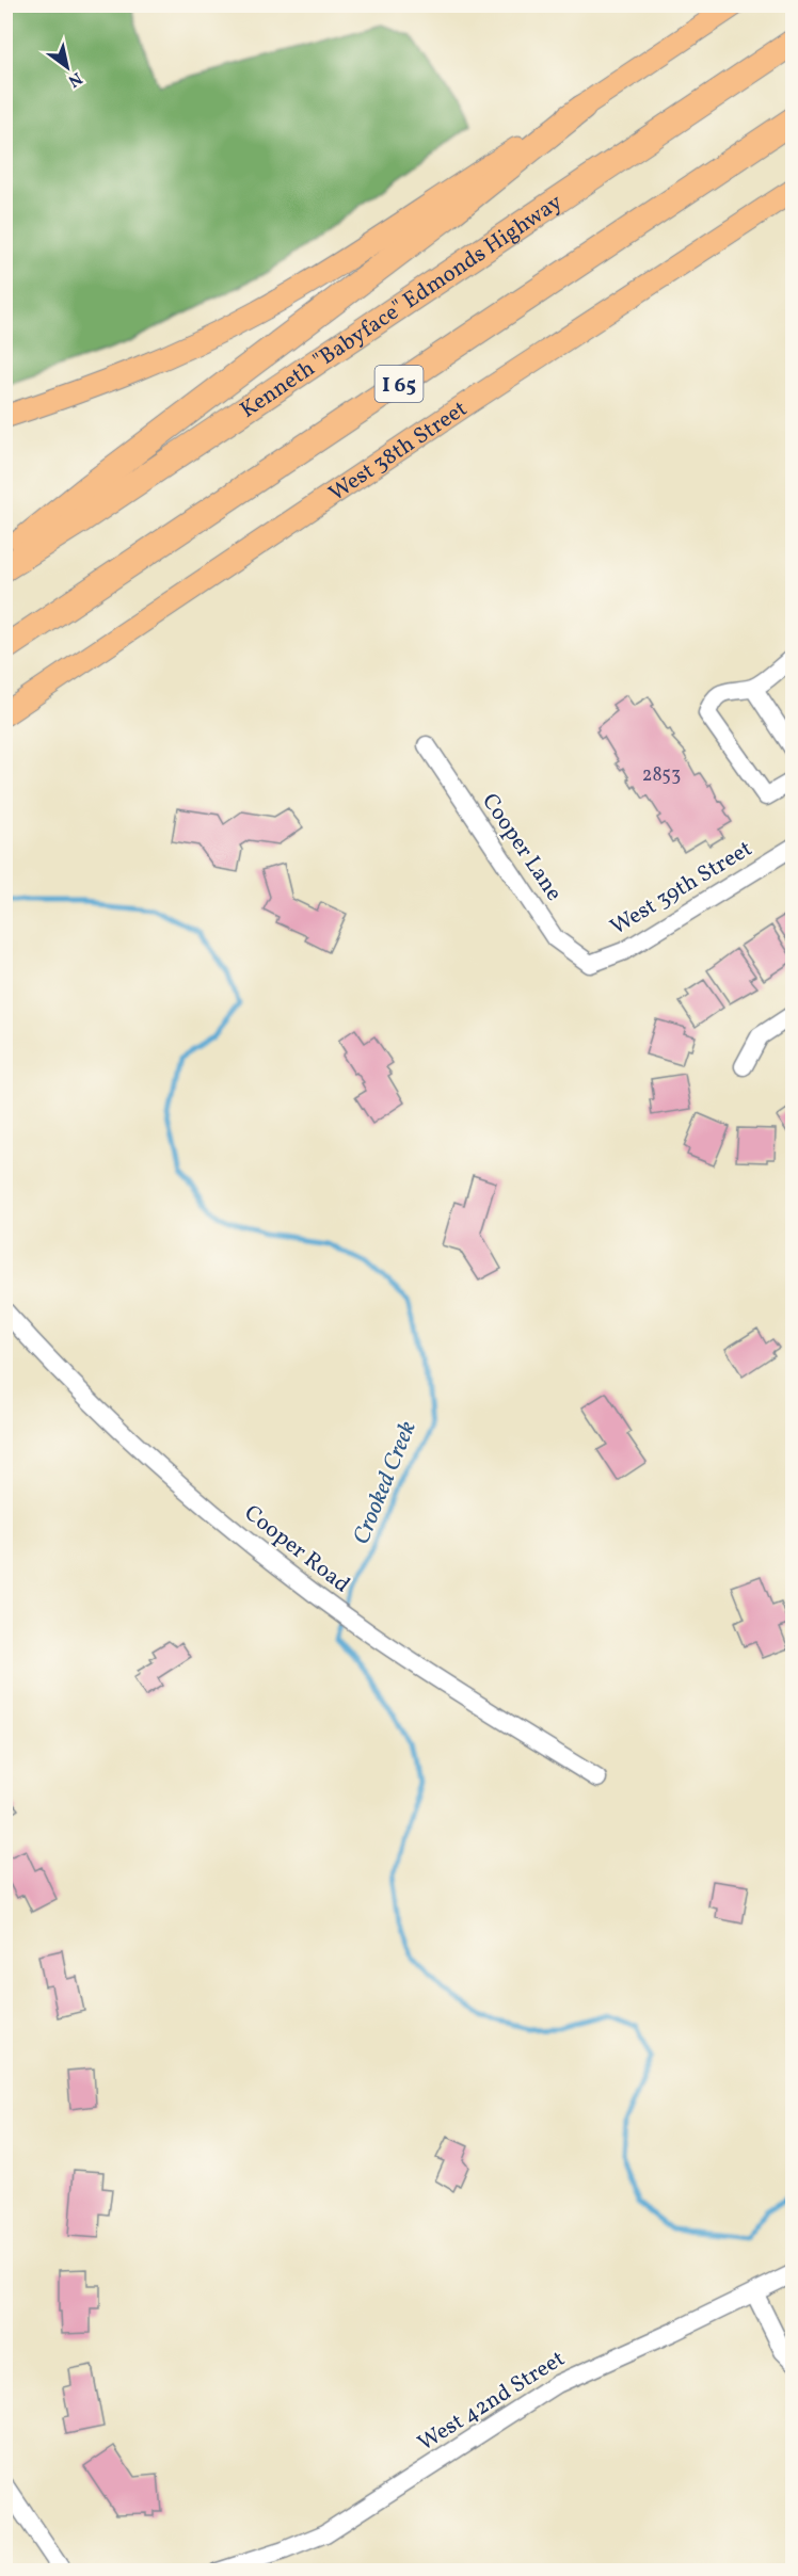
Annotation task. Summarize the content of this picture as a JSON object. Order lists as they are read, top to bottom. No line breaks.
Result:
{"streets":{"highway":["Kenneth \"Babyface\" Edmonds Highway","I 65"],"main road":["West 38th Street"],"street":["Cooper Lane","West 39th Street","Cooper Road","West 42nd Street"]},"crossings":[["Cooper Lane","West 39th Street"]],"water":["Crooked Creek"],"house_numbers":["2853"],"north":"bottom right"}
